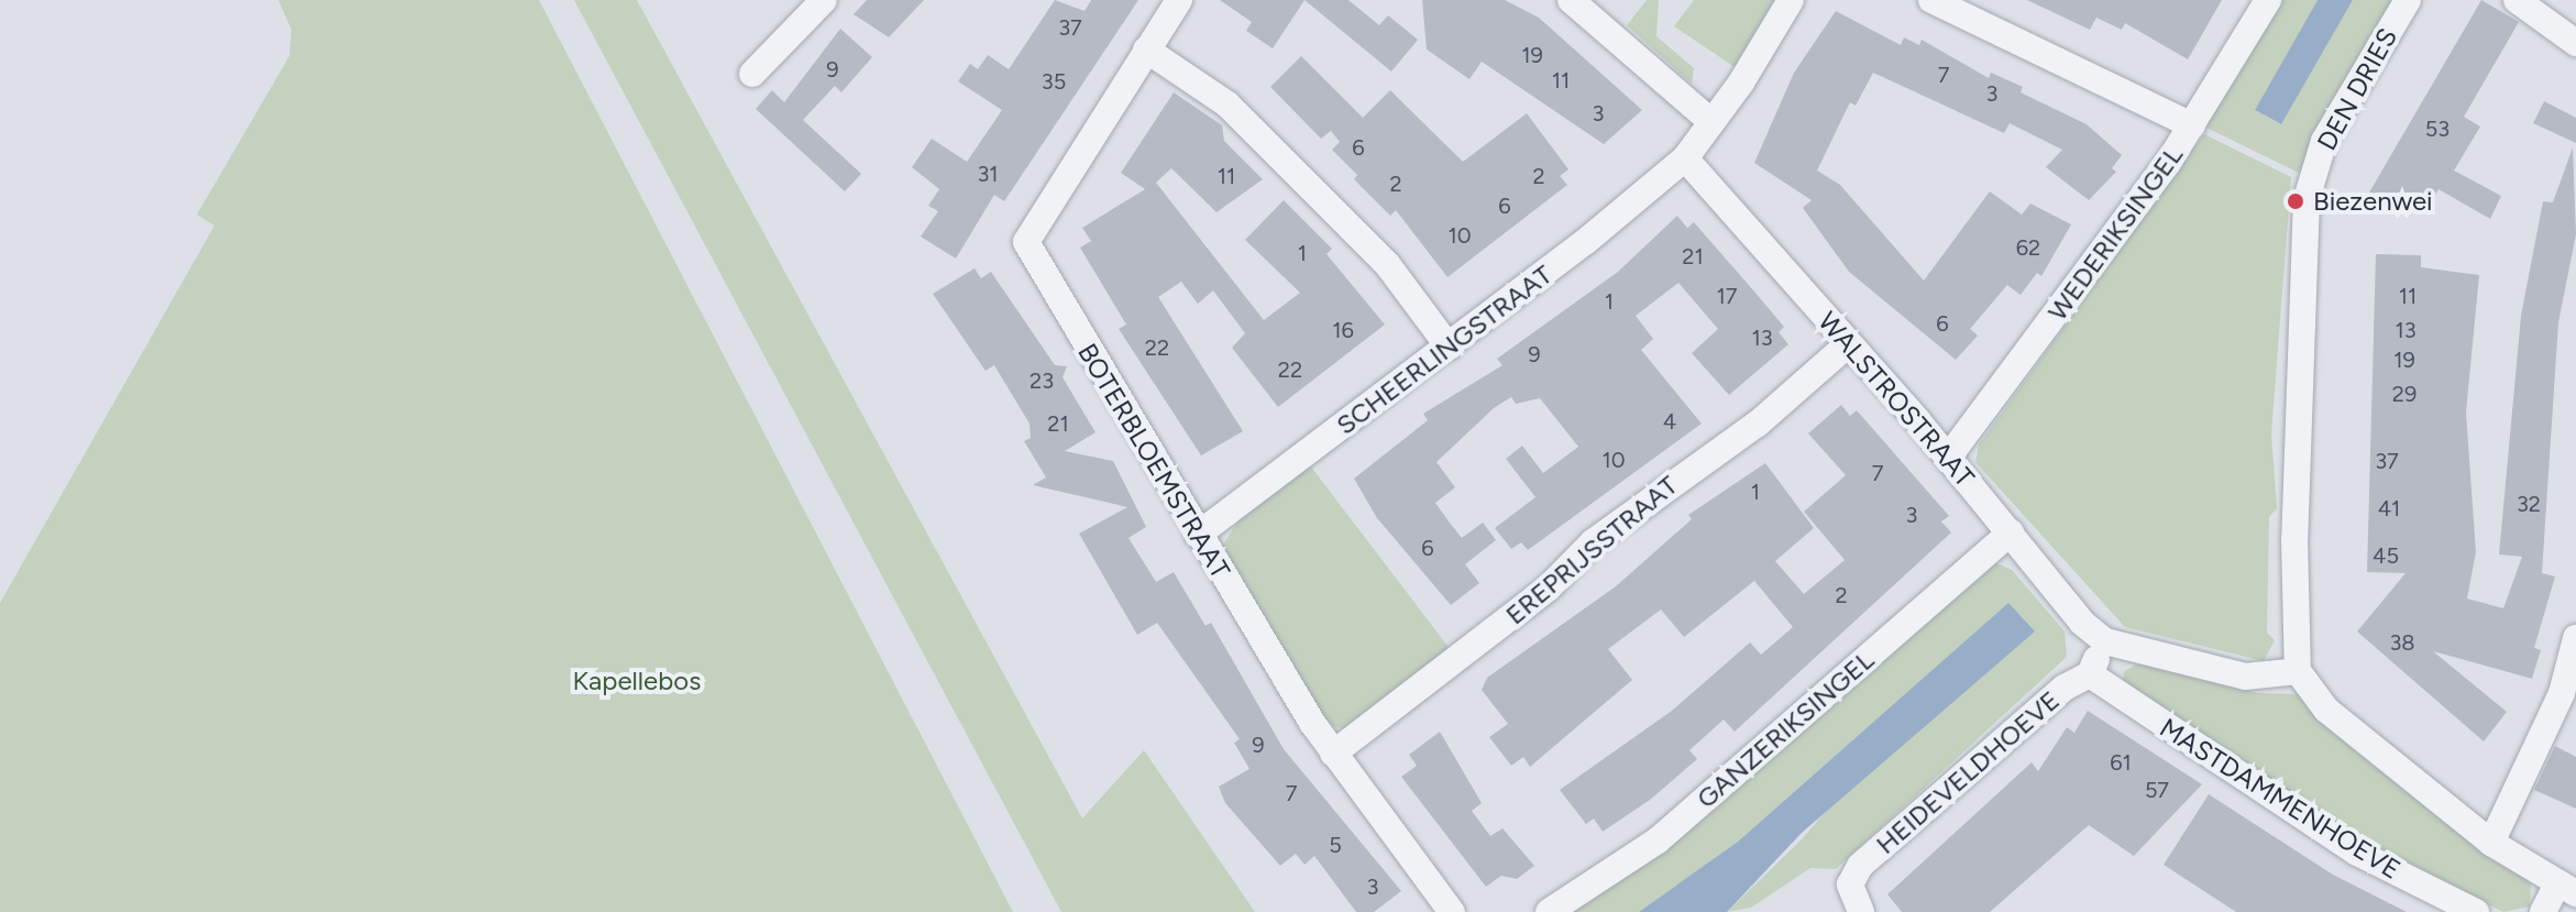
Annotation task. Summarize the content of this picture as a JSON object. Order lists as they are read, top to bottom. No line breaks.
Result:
{"streets":{"street":["DEN DRIES","WEDERIKSINGEL","SCHEERLINGSTRAAT","WALSTROSTRAAT","BOTERBLOEMSTRAAT","EREPRIJSSTRAAT","GANZERIKSINGEL","HEIDEVELDHOEVE","MASTDAMMENHOEVE"]},"crossings":[["WEDERIKSINGEL","WALSTROSTRAAT"],["SCHEERLINGSTRAAT","WALSTROSTRAAT"],["SCHEERLINGSTRAAT","BOTERBLOEMSTRAAT"],["WALSTROSTRAAT","EREPRIJSSTRAAT"],["WALSTROSTRAAT","GANZERIKSINGEL"],["BOTERBLOEMSTRAAT","EREPRIJSSTRAAT"],["HEIDEVELDHOEVE","MASTDAMMENHOEVE"]],"parks":["Kapellebos"],"places":["Biezenwei"],"house_numbers":["37","19","9","7","11","35","3","3","53","6","31","11","2","2","6","10","62","1","21","17","11","1","6","16","13","13","22","9","19","22","23","29","4","21","10","37","7","1","32","41","3","6","45","2","38","9","61","57","7","5","3"]}
